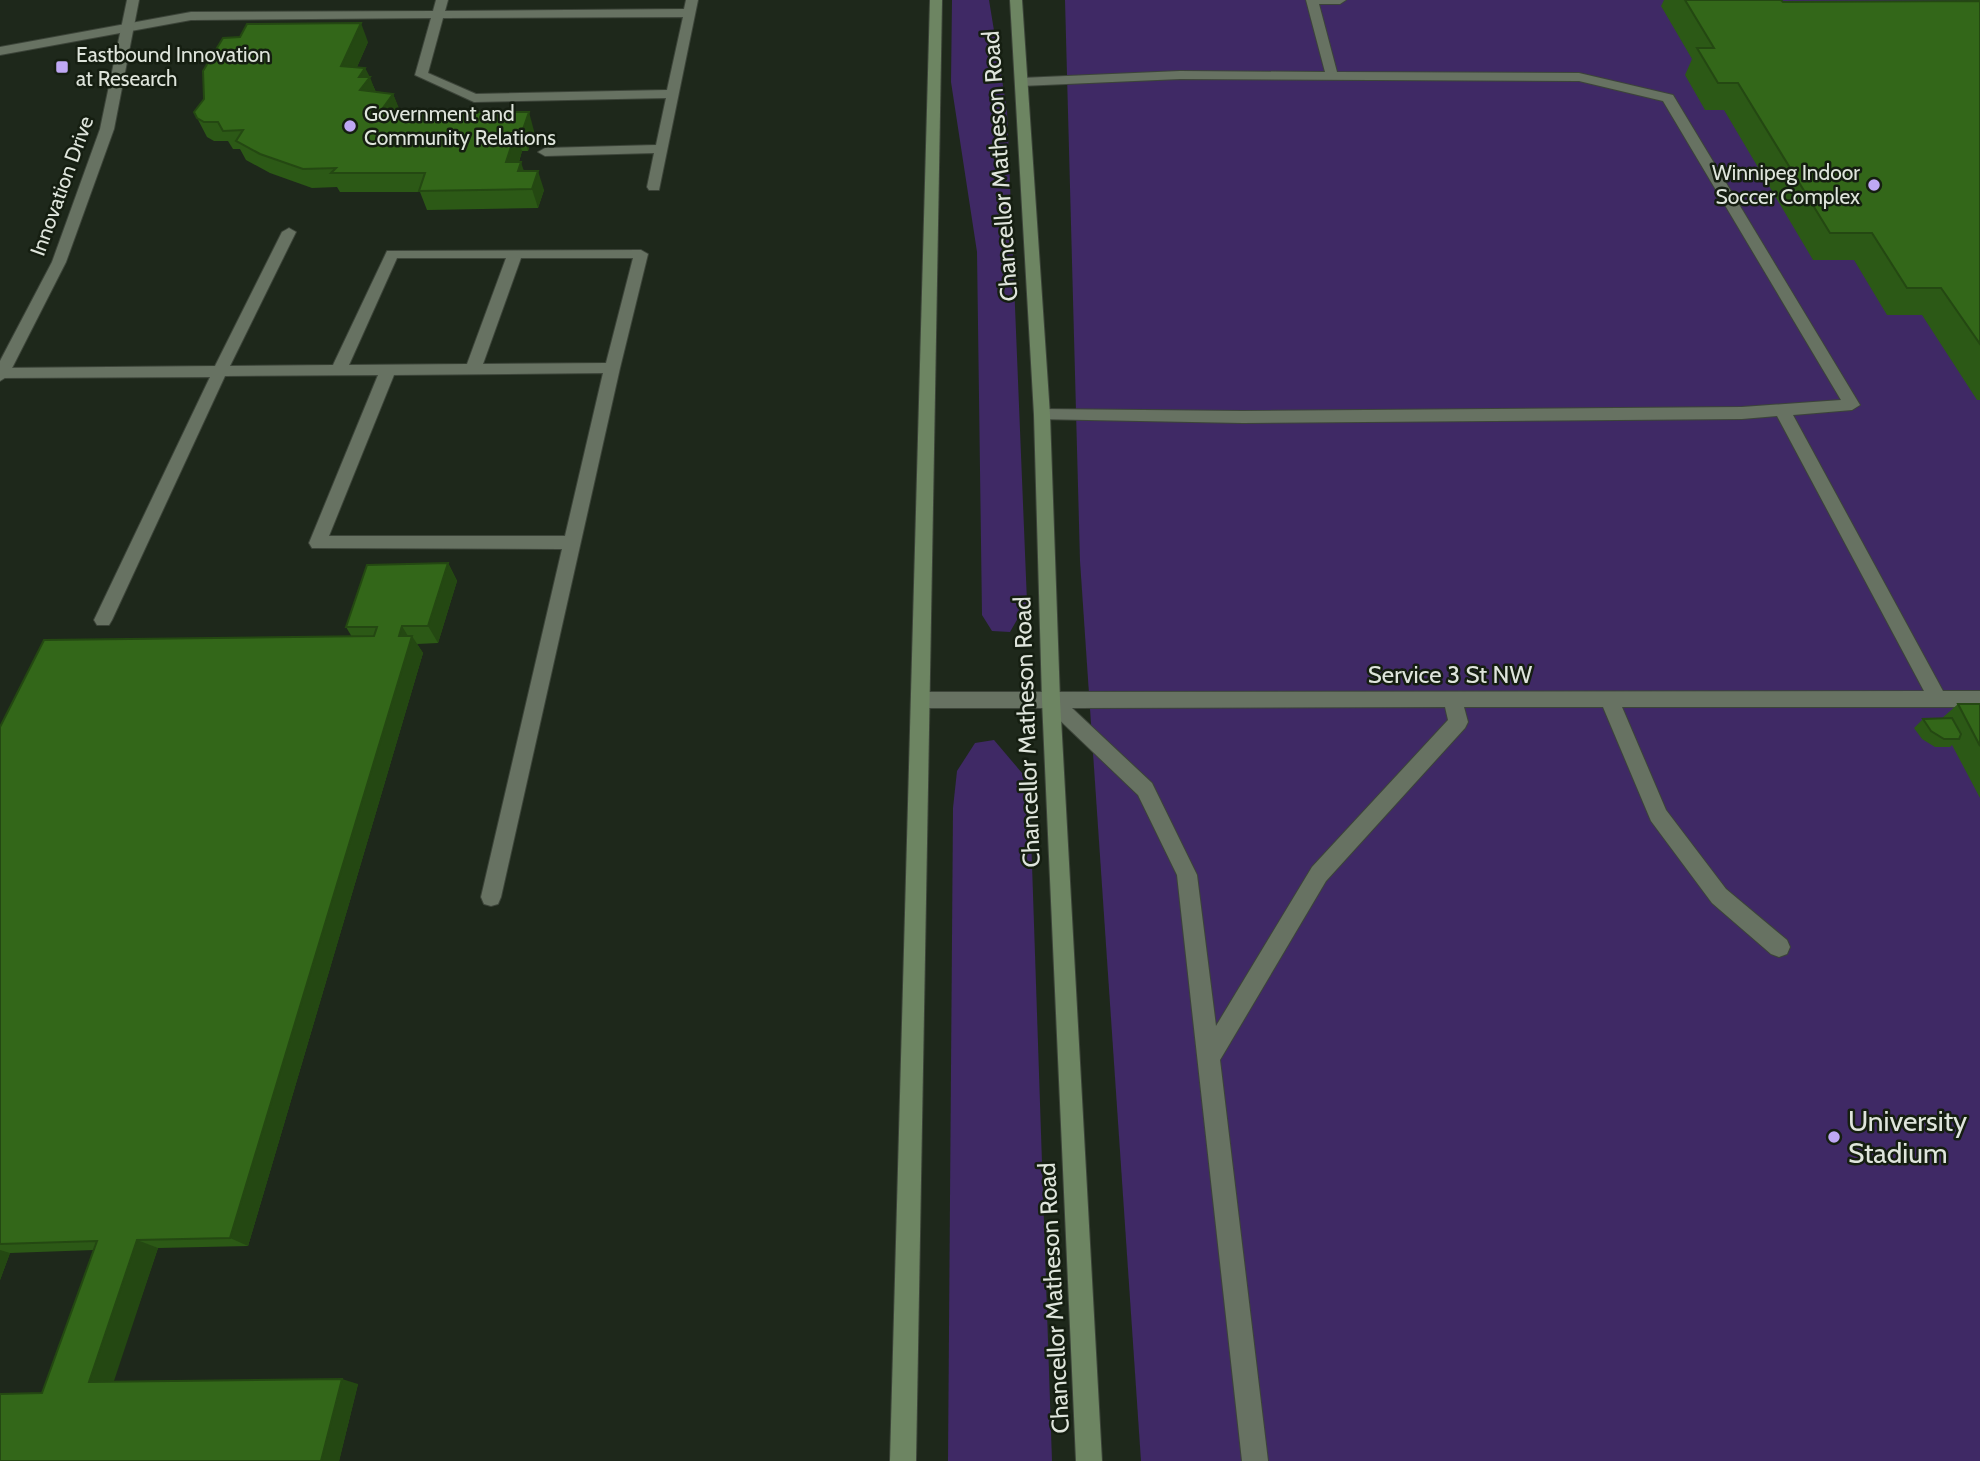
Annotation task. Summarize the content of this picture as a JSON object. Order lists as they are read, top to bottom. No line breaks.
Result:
{"streets":{"main road":["Chancellor Matheson Road"],"street":["Innovation Drive","Service 3 St NW"]},"crossings":[["Chancellor Matheson Road","Service 3 St NW"]],"places":{"transit":["Eastbound Innovation at Research"],"other":["Government and Community Relations","Winnipeg Indoor Soccer Complex","University Stadium"]}}
